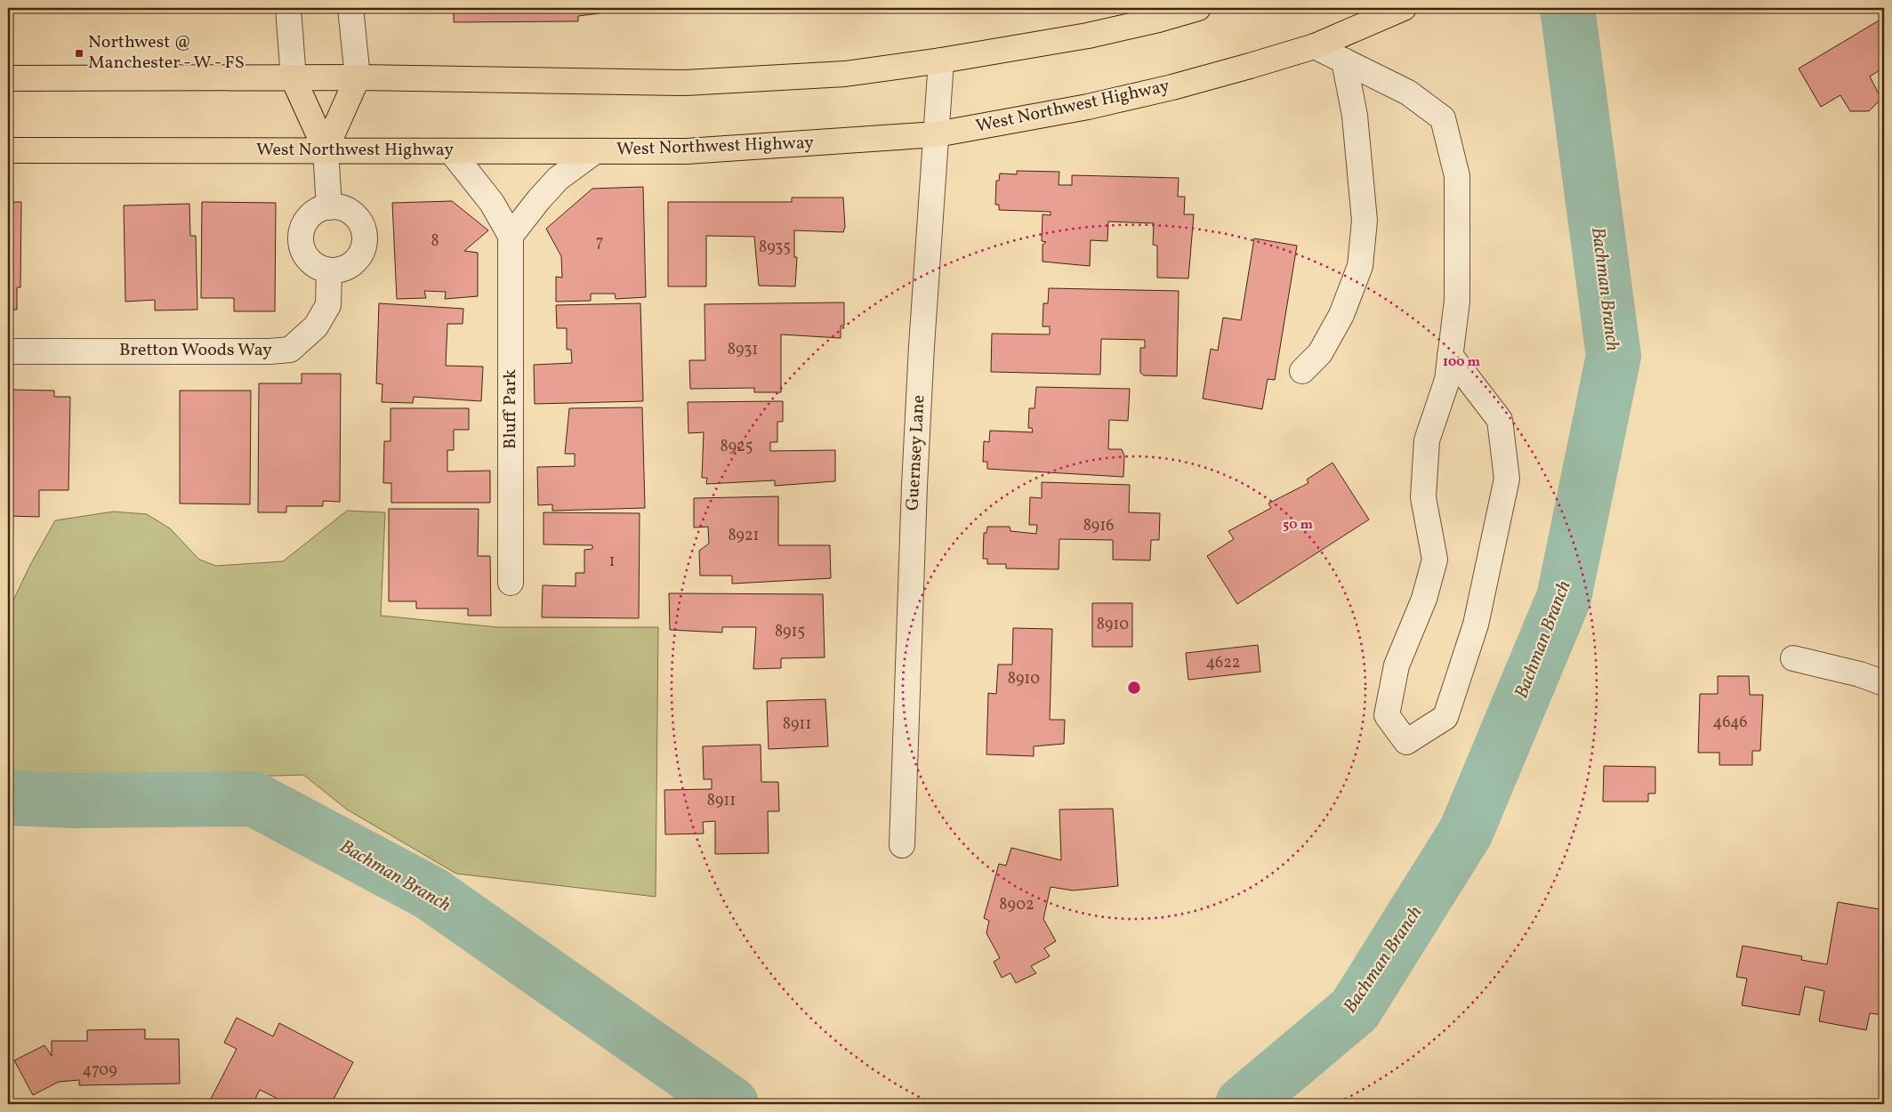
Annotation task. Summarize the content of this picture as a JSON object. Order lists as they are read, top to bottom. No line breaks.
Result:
{"streets":{"main road":["West Northwest Highway"],"street":["Bretton Woods Way","Bluff Park","Guernsey Lane"]},"crossings":[["West Northwest Highway","Bluff Park"],["West Northwest Highway","Guernsey Lane"]],"water":["Bachman Branch"],"places":{"transit":["Northwest @ Manchester - W - FS"]},"house_numbers":["8","7","8935","8931","8925","8916","8921","1","8910","8915","4622","8910","4646","8911","8911","8902","4709"],"rings":["100 m","50 m"]}
